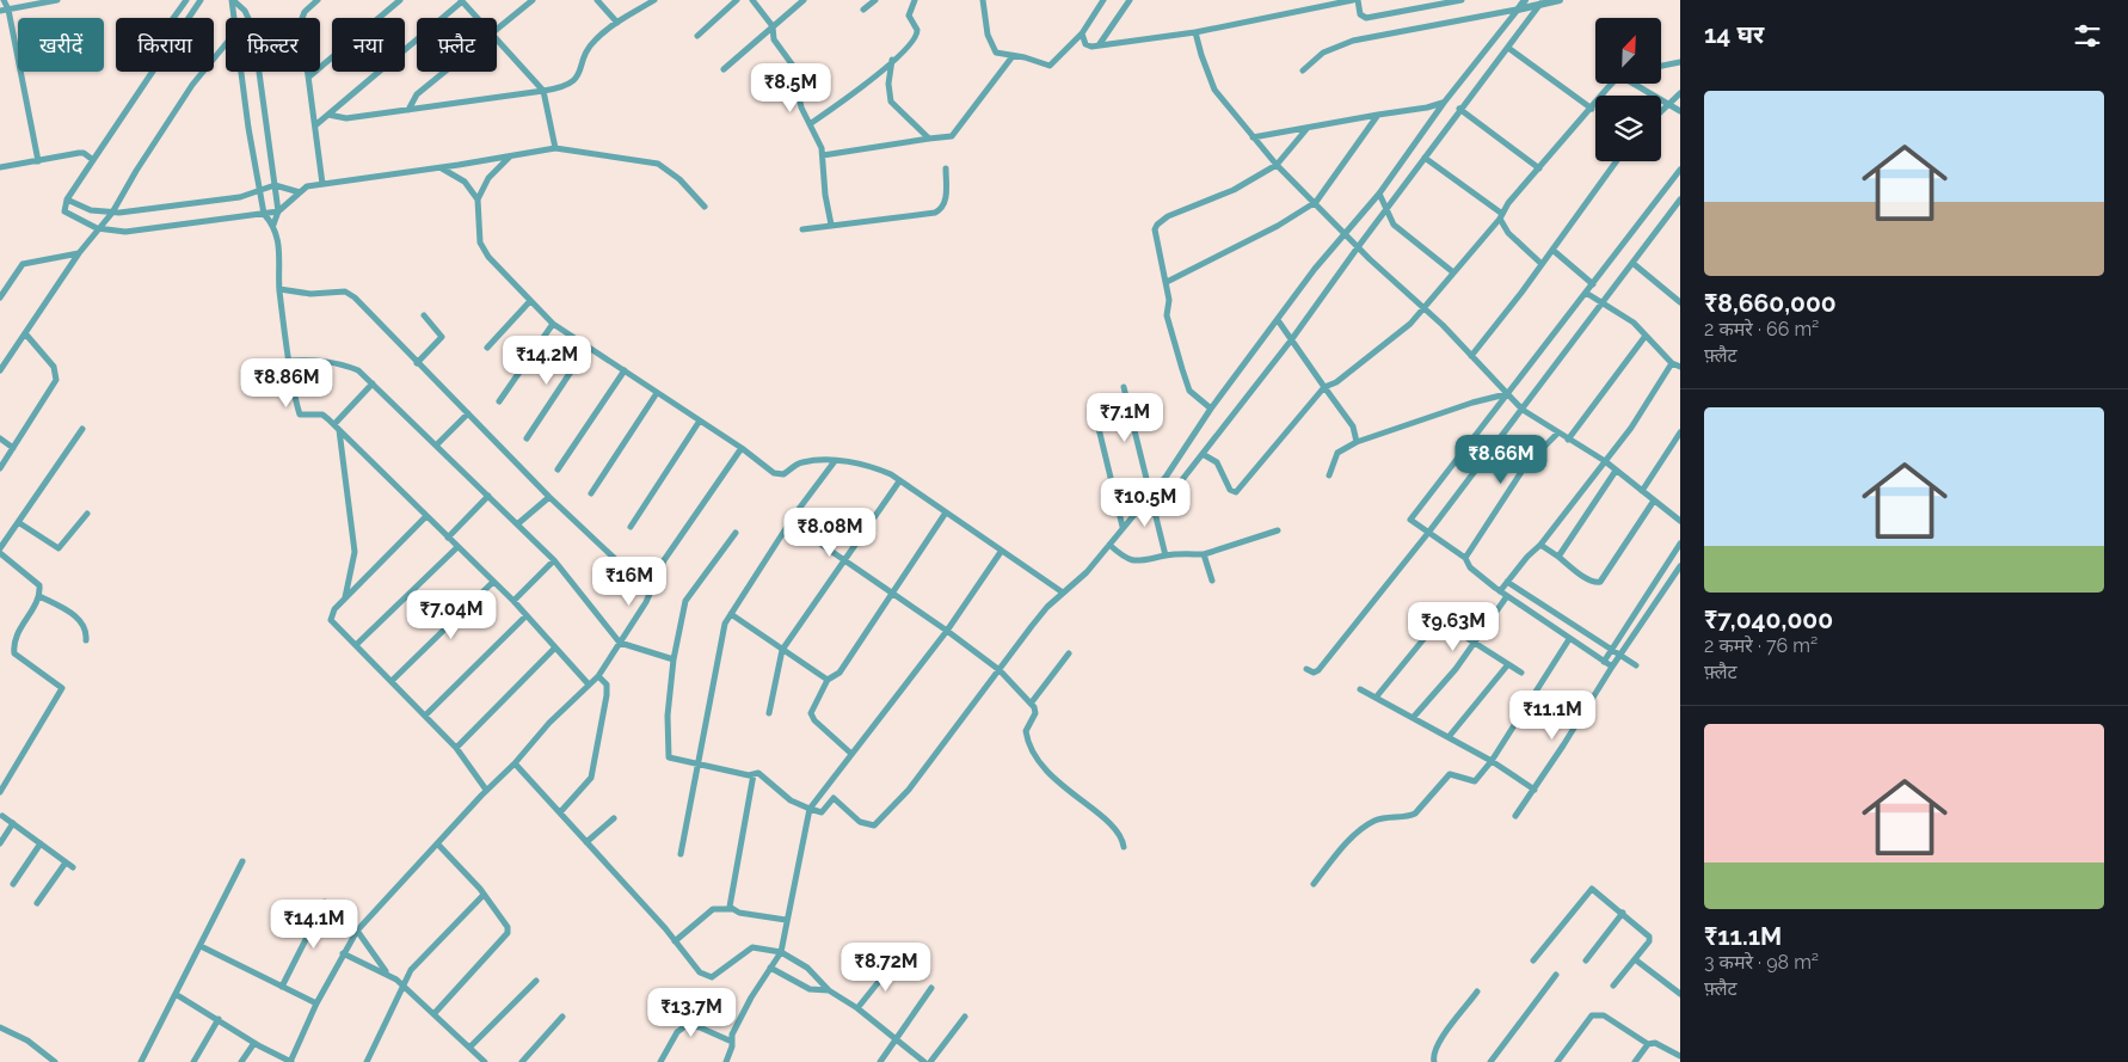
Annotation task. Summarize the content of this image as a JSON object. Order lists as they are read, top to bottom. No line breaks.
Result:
{"north":"top right","page":{"heading":"14 घर","chip":["खरीदें","किराया","फ़िल्टर","नया","फ़्लैट"],"price":["₹8.5M","₹14.2M","₹8.86M","₹7.1M","₹8.66M","₹10.5M","₹8.08M","₹16M","₹7.04M","₹9.63M","₹11.1M","₹14.1M","₹8.72M","₹13.7M"],"list":[{"name":"₹8,660,000","note":"2 कमरे · 66 m² · फ़्लैट"},{"name":"₹7,040,000","note":"2 कमरे · 76 m² · फ़्लैट"},{"name":"₹11.1M","note":"3 कमरे · 98 m² · फ़्लैट"}]}}
